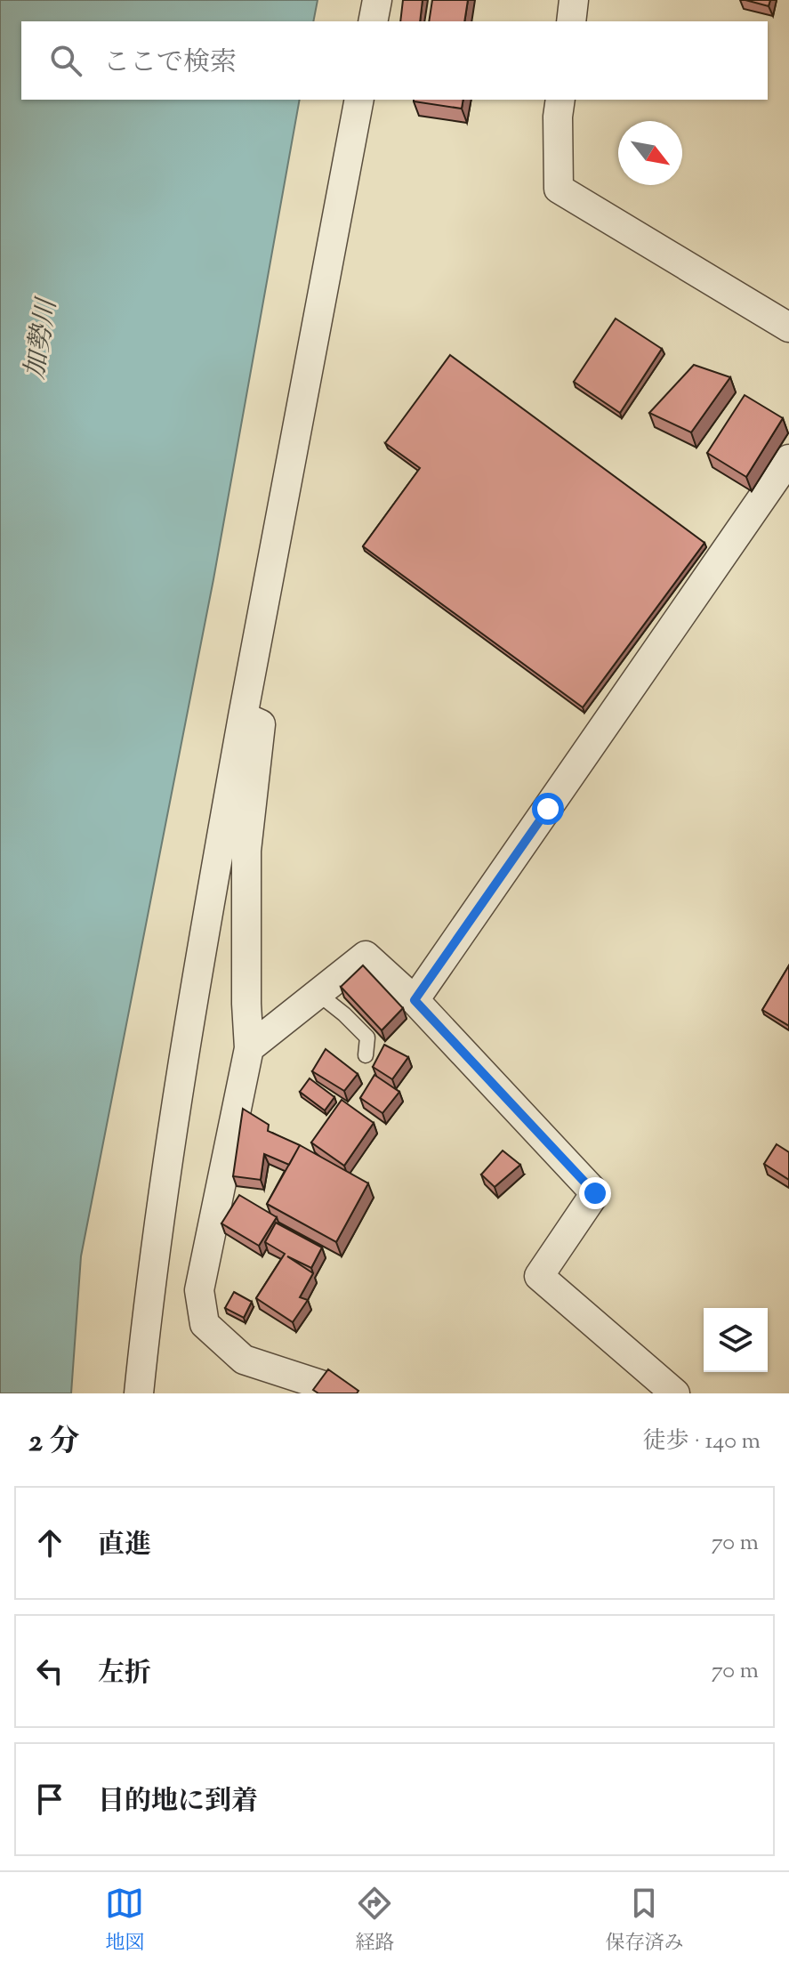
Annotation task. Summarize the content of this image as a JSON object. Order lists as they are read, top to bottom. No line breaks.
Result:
{"water":["加勢川"],"north":"bottom right","page":{"search":"ここで検索","heading":["2 分","徒歩 · 140 m"],"list":[["直進","70 m"],["左折","70 m"],"目的地に到着"],"nav":["地図","経路","保存済み"]}}
